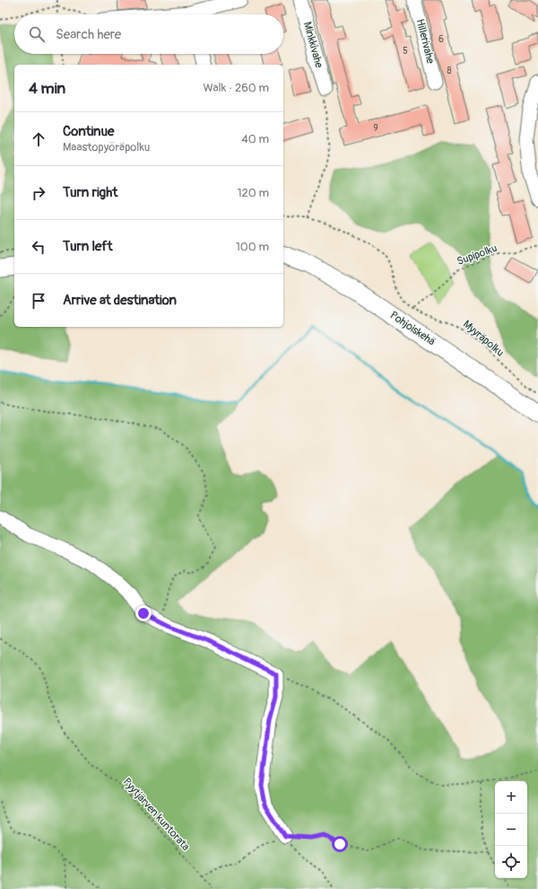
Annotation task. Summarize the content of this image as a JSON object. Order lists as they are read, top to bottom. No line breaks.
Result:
{"streets":{"main road":["Pohjoiskehä"],"street":["Hillerivahe","Minkkivahe"],"path":["Supipolku","Myyräpolku","Pyytjärven kuntorata"]},"crossings":[["Supipolku","Myyräpolku"]],"house_numbers":["6","5","8","9"],"page":{"search":"Search here","heading":["4 min","Walk · 260 m"],"list":[["Continue","Maastopyöräpolku","40 m"],["Turn right","120 m"],["Turn left","100 m"],"Arrive at destination"],"map_buttons":["+","−"]}}
